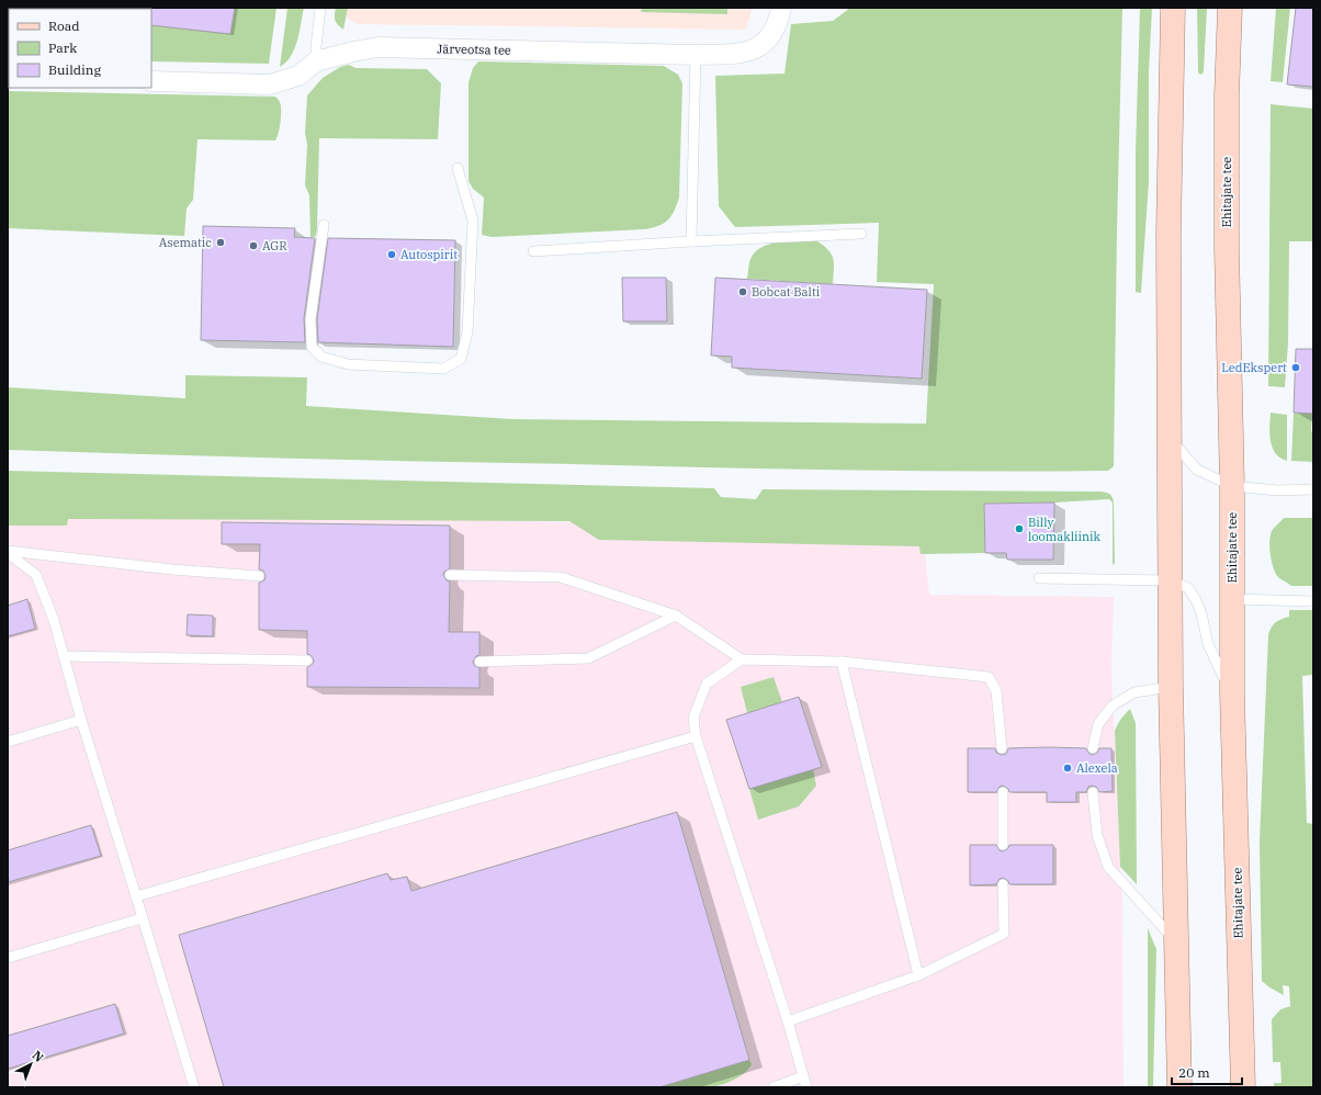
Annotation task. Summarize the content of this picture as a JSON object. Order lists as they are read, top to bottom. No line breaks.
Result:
{"streets":{"main road":["Ehitajate tee"],"street":["Järveotsa tee"]},"places":["Asematic","AGR","Autospirit","Bobcat Balti","LedEkspert","Billy loomakliinik","Alexela"],"legend":["Road","Park","Building"],"scale_bar":"20 m","north":"top right"}
